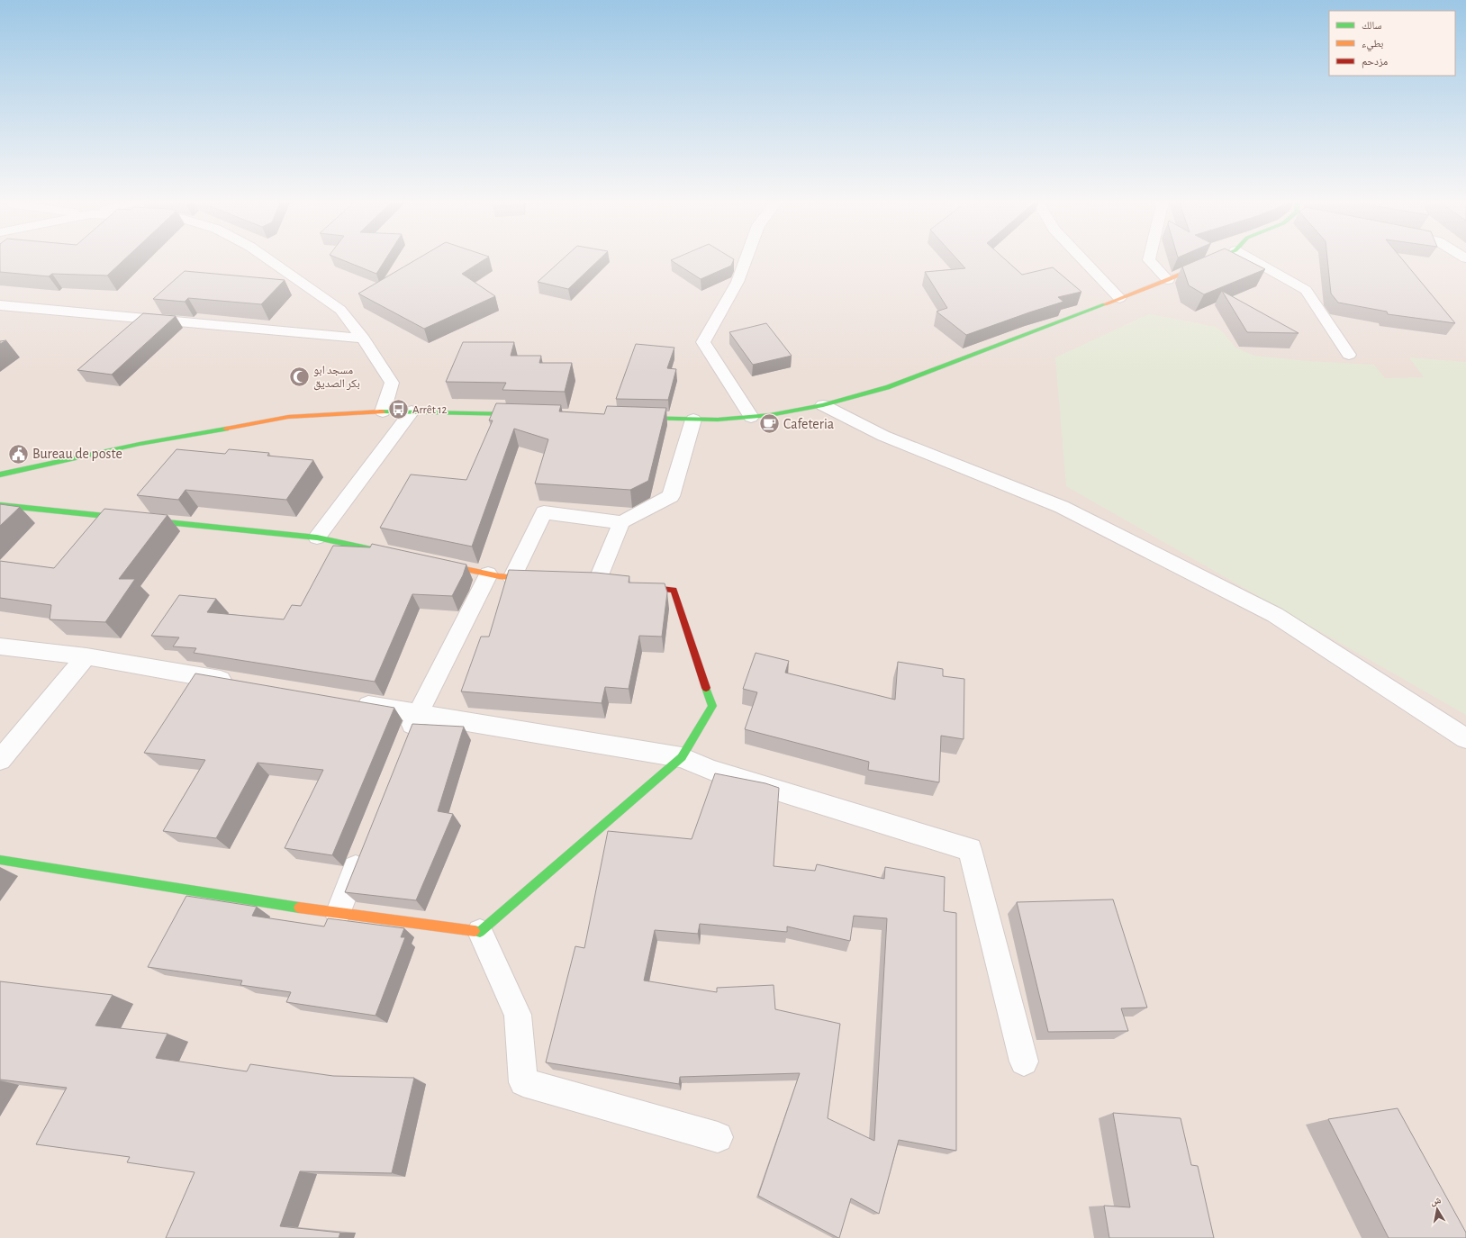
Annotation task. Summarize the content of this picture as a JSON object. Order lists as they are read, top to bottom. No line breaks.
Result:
{"places":{"mosque":["مسجد ابو بكر الصديق"],"bus stop":["Arrêt 12"],"cafe":["Cafeteria"],"public building":["Bureau de poste"]},"legend":["سالك","بطيء","مزدحم"],"north":"top"}
